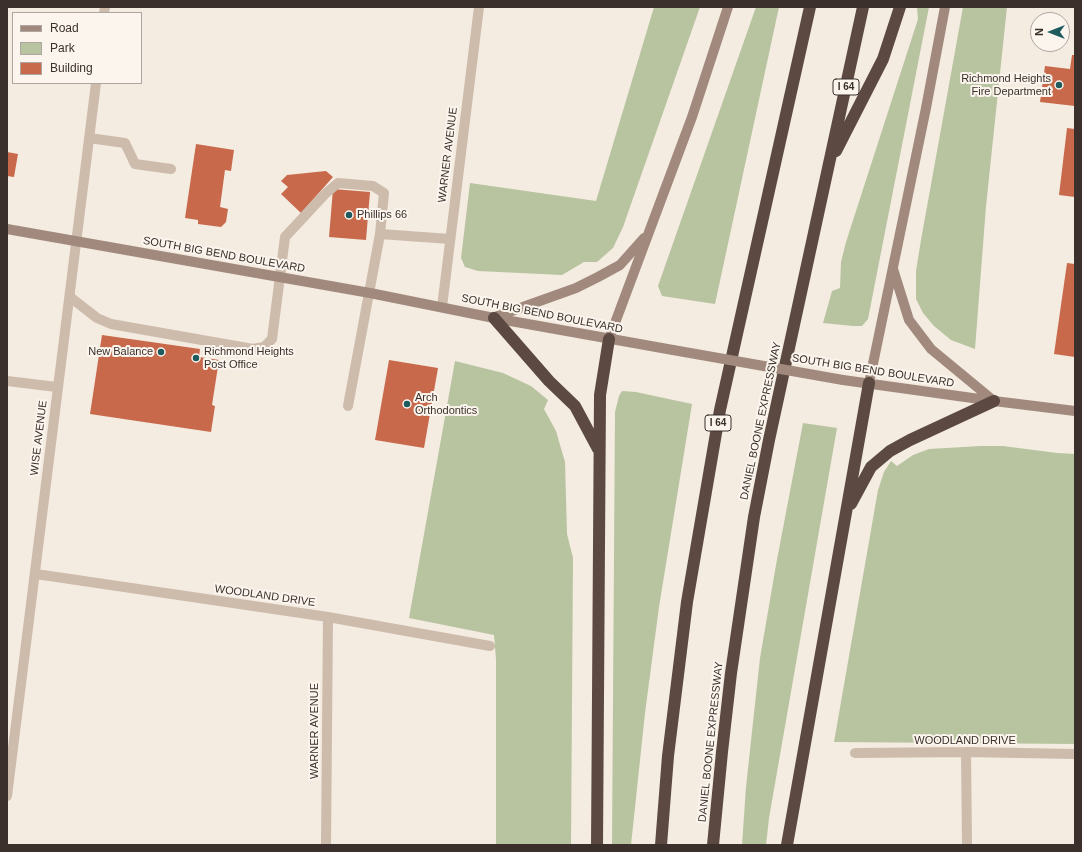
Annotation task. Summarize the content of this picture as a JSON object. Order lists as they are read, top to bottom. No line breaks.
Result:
{"streets":{"highway":["I 64","DANIEL BOONE EXPRESSWAY"],"main road":["SOUTH BIG BEND BOULEVARD"],"street":["WARNER AVENUE","WISE AVENUE","WOODLAND DRIVE"]},"crossings":[["WARNER AVENUE","SOUTH BIG BEND BOULEVARD"],["WARNER AVENUE","WOODLAND DRIVE"],["SOUTH BIG BEND BOULEVARD","WISE AVENUE"],["WISE AVENUE","WOODLAND DRIVE"]],"places":["Richmond Heights Fire Department","Phillips 66","New Balance","Richmond Heights Post Office","Arch Orthodontics"],"legend":["Road","Park","Building"],"north":"left"}
